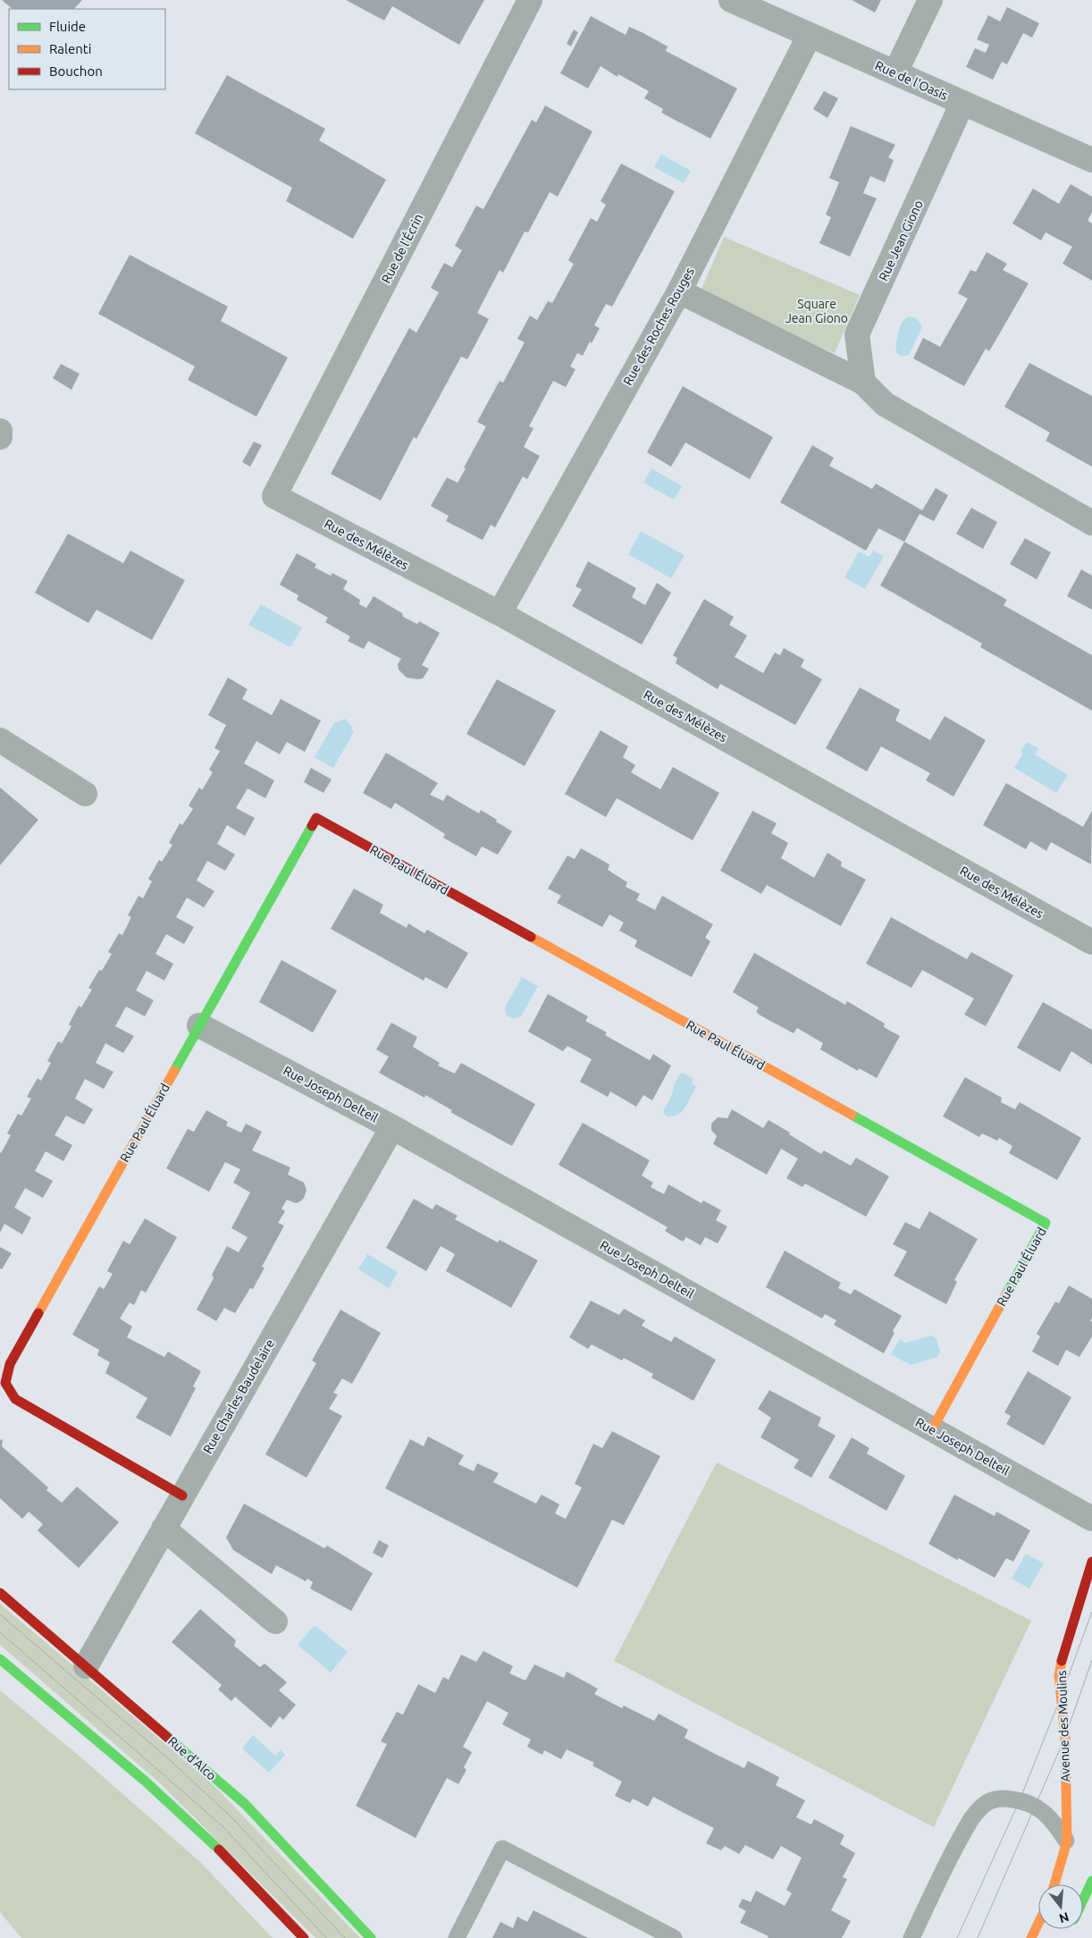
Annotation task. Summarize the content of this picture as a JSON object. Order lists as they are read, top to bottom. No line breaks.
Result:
{"streets":{"street":["Rue de l'Oasis","Rue Jean Giono","Rue de l'Écrin","Rue des Roches Rouges","Rue des Mélèzes","Rue Paul Éluard","Rue Joseph Delteil","Rue Charles Baudelaire","Avenue des Moulins","Rue d'Alco"]},"crossings":[["Rue de l'Oasis","Rue Jean Giono"],["Rue de l'Oasis","Rue des Roches Rouges"],["Rue de l'Écrin","Rue des Mélèzes"],["Rue des Roches Rouges","Rue des Mélèzes"],["Rue Paul Éluard","Rue Joseph Delteil"],["Rue Paul Éluard","Rue Charles Baudelaire"],["Rue Joseph Delteil","Rue Charles Baudelaire"],["Rue Charles Baudelaire","Rue d'Alco"]],"parks":["Square Jean Giono"],"legend":["Fluide","Ralenti","Bouchon"],"north":"bottom"}
